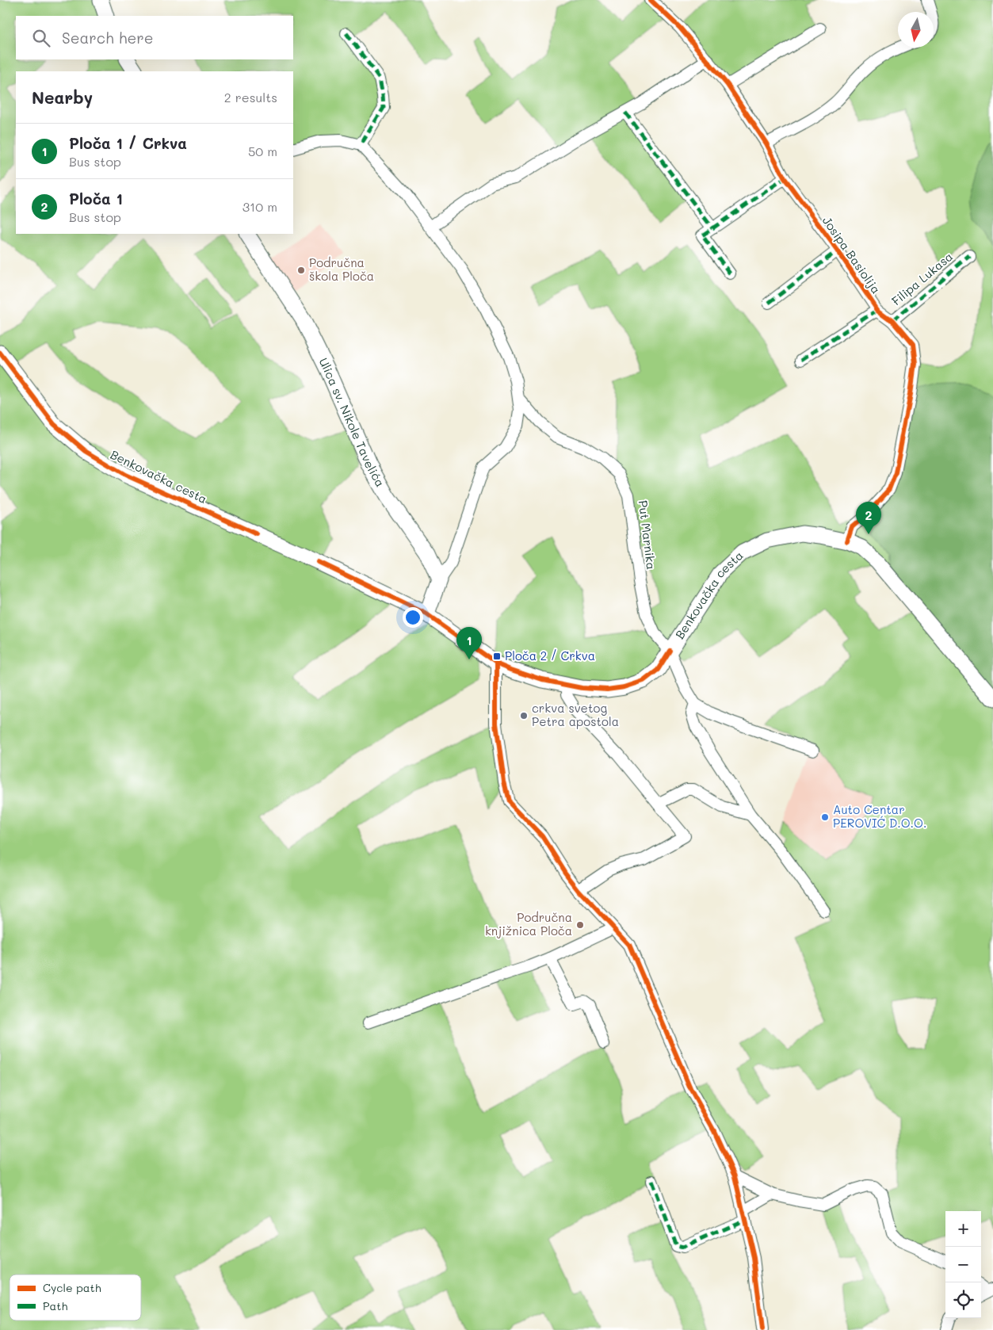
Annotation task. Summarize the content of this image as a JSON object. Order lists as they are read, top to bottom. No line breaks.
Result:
{"streets":{"main road":["Ulica sv. Nikole Tavelića","Benkovačka cesta"],"street":["Josipa Basiolija","Filipa Lukasa","Put Marnika"]},"crossings":[["Josipa Basiolija","Filipa Lukasa"],["Josipa Basiolija","Benkovačka cesta"],["Benkovačka cesta","Put Marnika"]],"places":{"other":["Područna škola Ploča","crkva svetog Petra apostola","Auto Centar PEROVIĆ D.O.O.","Područna knjižnica Ploča"],"transit":["Ploča 2 / Crkva"]},"legend":["Cycle path","Path"],"north":"bottom","page":{"search":"Search here","heading":["Nearby","2 results"],"list":[{"mark":"1","name":"Ploča 1 / Crkva","note":"Bus stop","value":"50 m"},{"mark":"2","name":"Ploča 1","note":"Bus stop","value":"310 m"}],"pins":["2","1"],"map_buttons":["+","−"]}}
